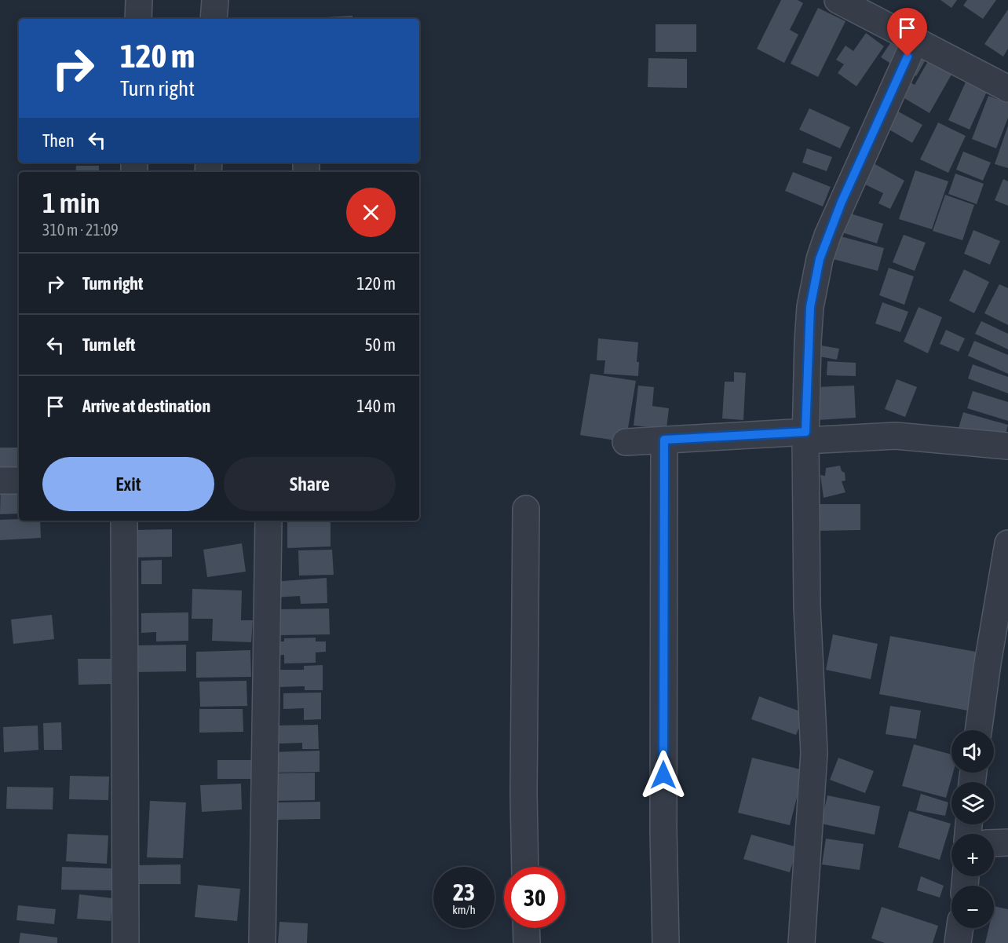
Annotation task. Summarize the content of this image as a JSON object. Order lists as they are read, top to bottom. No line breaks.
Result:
{"page":{"turn":["120 m","Turn right"],"then":"Then","heading":["1 min","310 m · 21:09"],"list":[{"name":"Turn right","value":"120 m"},{"name":"Turn left","value":"50 m"},{"name":"Arrive at destination","value":"140 m"}],"buttons":["Exit","Share"],"map_buttons":["+","−"],"speed":"23 km/h","limit":"30"}}
